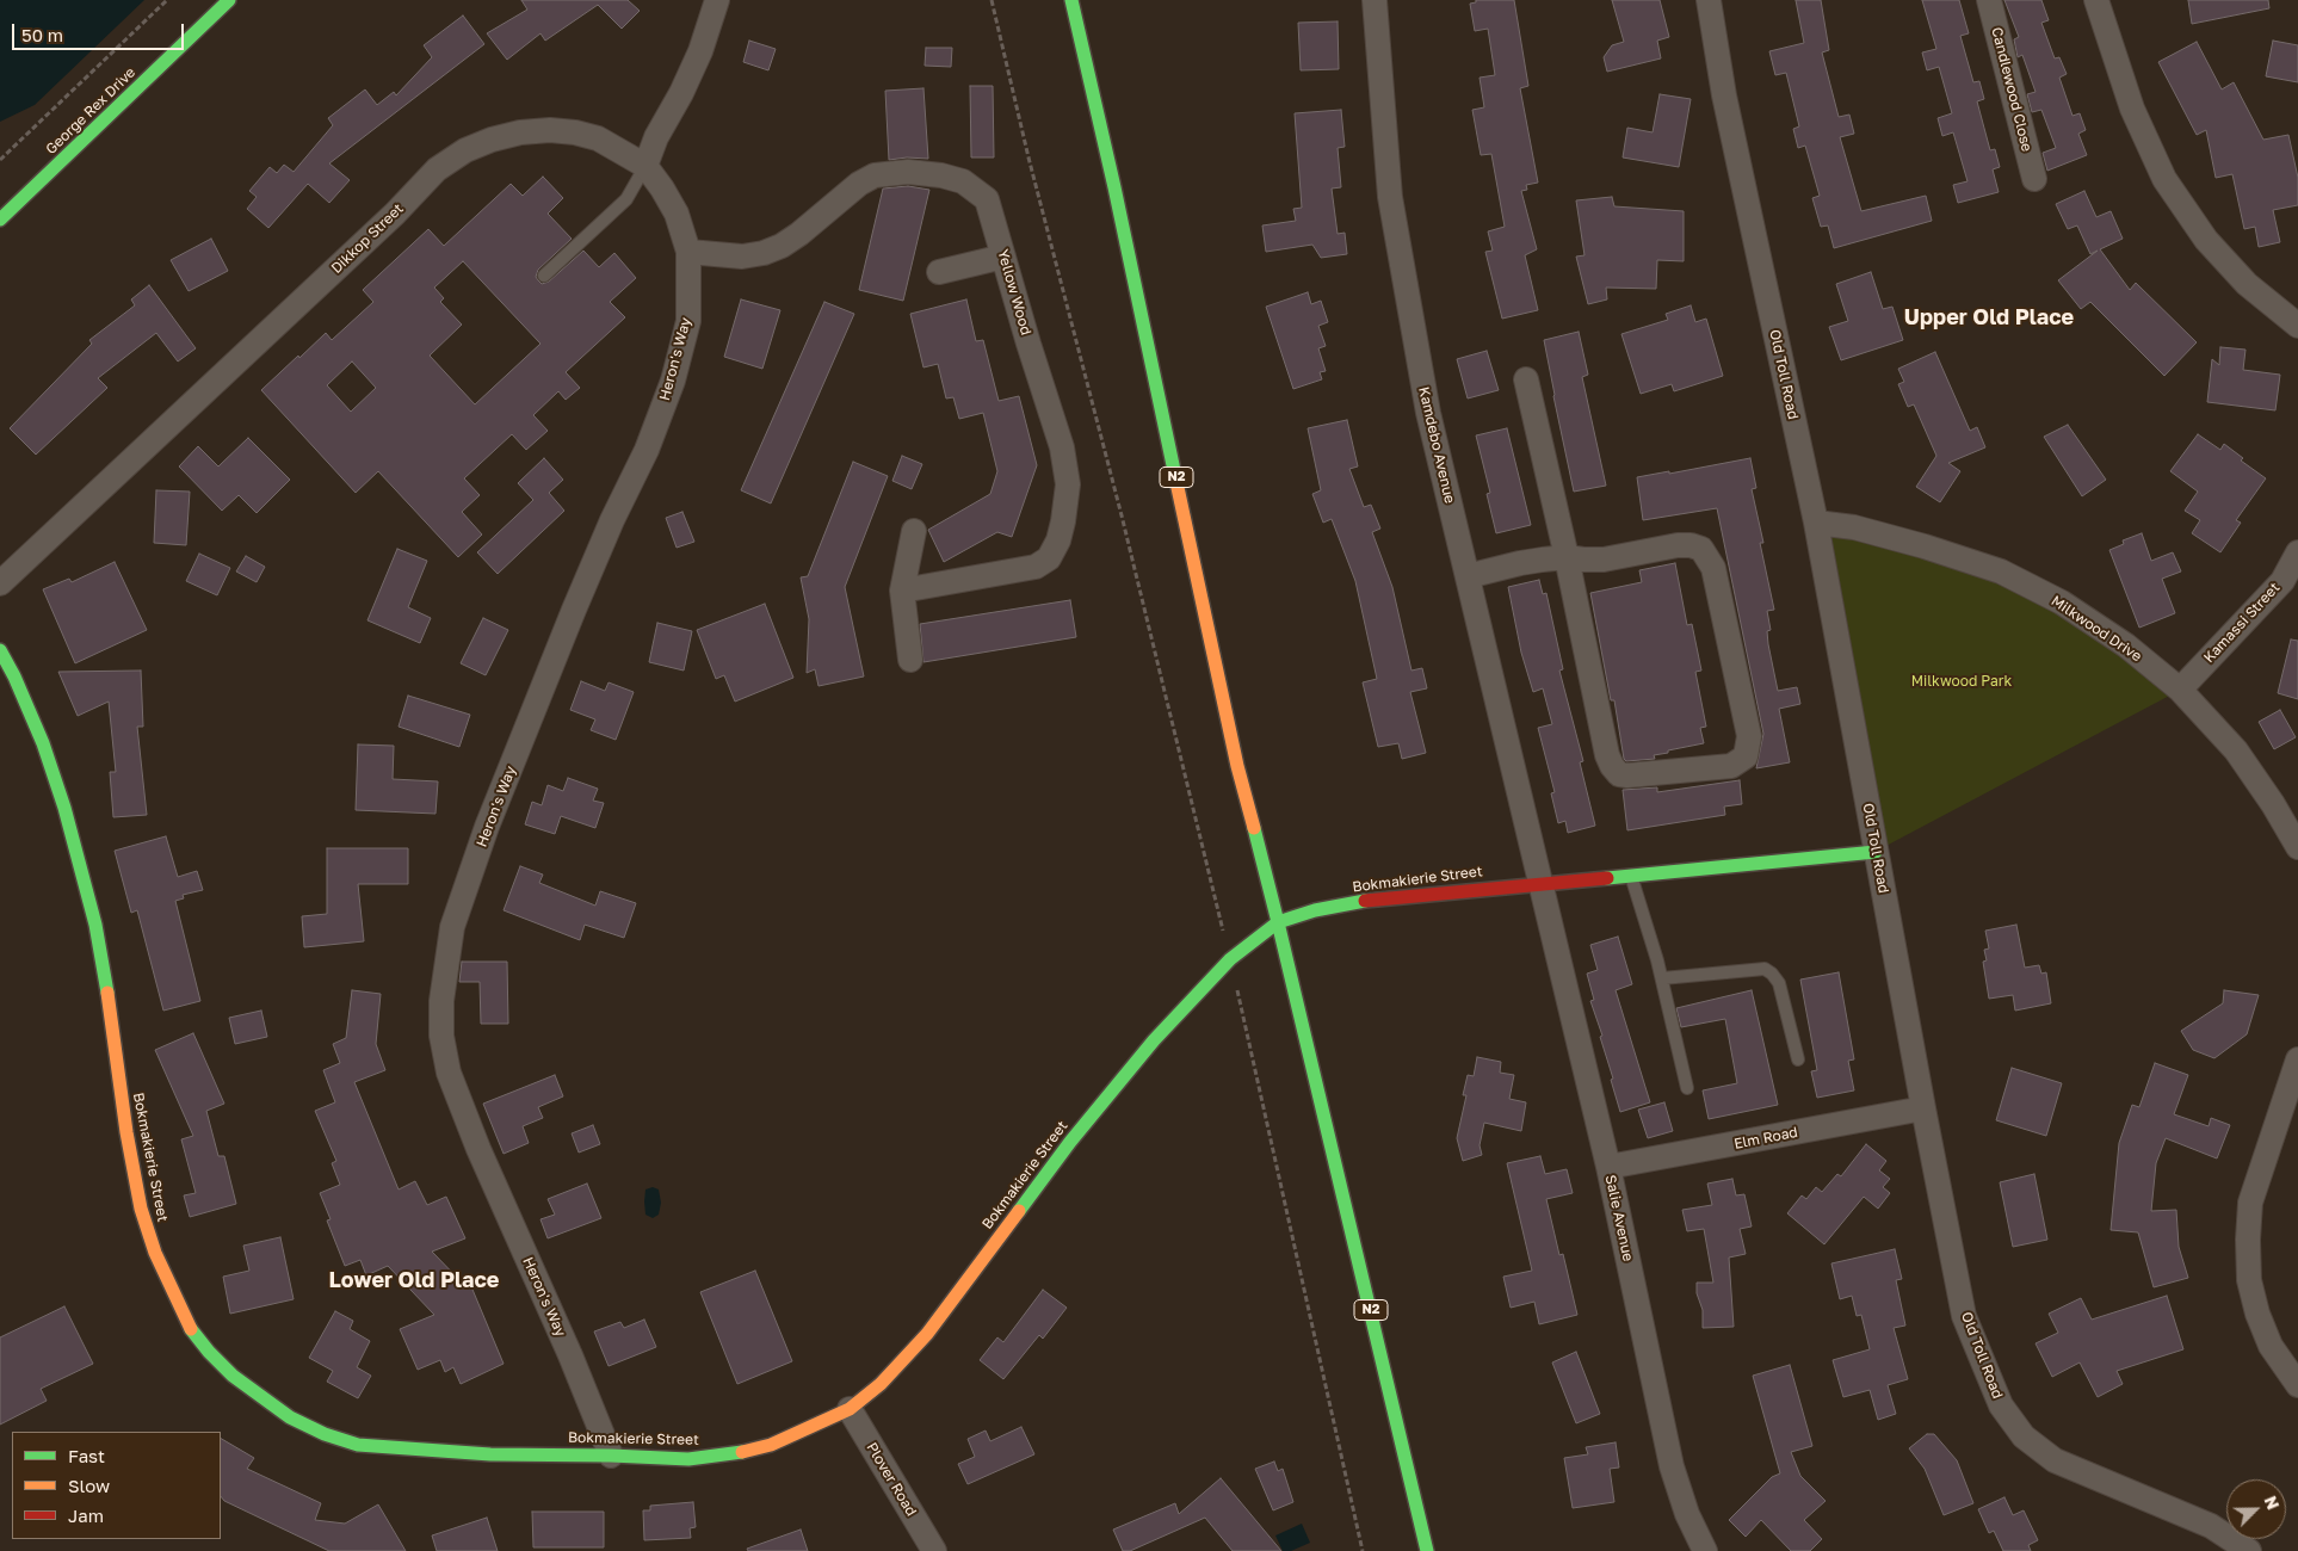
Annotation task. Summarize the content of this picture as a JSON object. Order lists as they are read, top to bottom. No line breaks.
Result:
{"streets":{"main road":["George Rex Drive","N2","Bokmakierie Street"],"street":["Candlewood Close","Dikkop Street","Yellow Wood","Heron's Way","Old Toll Road","Kamdebo Avenue","Kamassi Street","Milkwood Drive","Elm Road","Salie Avenue","Plover Road"]},"crossings":[["Dikkop Street","Heron's Way"],["Yellow Wood","Heron's Way"],["Heron's Way","Bokmakierie Street"],["Old Toll Road","Milkwood Drive"],["Old Toll Road","Bokmakierie Street"],["Old Toll Road","Elm Road"],["Kamdebo Avenue","Bokmakierie Street"],["Kamdebo Avenue","Salie Avenue"],["N2","Bokmakierie Street"],["Kamassi Street","Milkwood Drive"],["Bokmakierie Street","Salie Avenue"],["Bokmakierie Street","Plover Road"],["Elm Road","Salie Avenue"]],"districts":["Upper Old Place","Lower Old Place"],"parks":["Milkwood Park"],"legend":["Fast","Slow","Jam"],"scale_bar":"50 m","north":"top right"}
